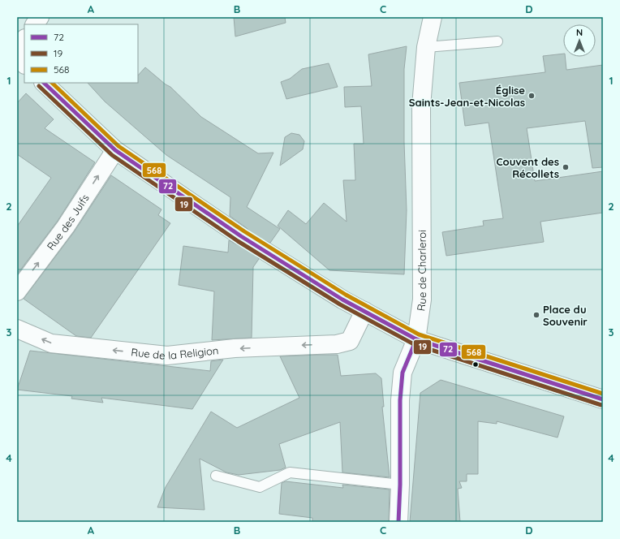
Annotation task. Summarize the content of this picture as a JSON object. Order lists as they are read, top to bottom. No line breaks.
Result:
{"streets":{"street":["Rue des Juifs","Rue de Charleroi","Rue de la Religion"]},"one_way":["Rue des Juifs","Rue de la Religion"],"places":["Église Saints-Jean-et-Nicolas","Couvent des Récollets","Place du Souvenir"],"lines":["transit line 72","transit line 568","transit line 19"],"legend":["72","19","568"],"north":"top","grid":{"columns":["A","B","C","D"],"rows":["1","2","3","4"]}}
